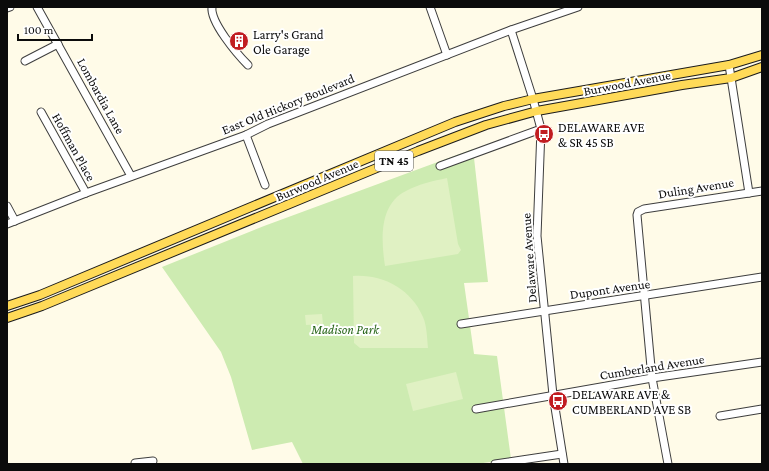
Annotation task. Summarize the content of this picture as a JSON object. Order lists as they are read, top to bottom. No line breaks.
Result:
{"streets":{"main road":["Burwood Avenue","TN 45"],"street":["Lombardia Lane","East Old Hickory Boulevard","Hoffman Place","Duling Avenue","Delaware Avenue","Dupont Avenue","Cumberland Avenue"]},"crossings":[["Burwood Avenue","Delaware Avenue"],["Lombardia Lane","East Old Hickory Boulevard"],["East Old Hickory Boulevard","Hoffman Place"],["East Old Hickory Boulevard","Delaware Avenue"],["Duling Avenue","Dupont Avenue"],["Delaware Avenue","Dupont Avenue"],["Delaware Avenue","Cumberland Avenue"]],"parks":["Madison Park"],"places":{"building":["Larry's Grand Ole Garage"],"bus stop":["DELAWARE AVE & SR 45 SB","DELAWARE AVE & CUMBERLAND AVE SB"]},"scale_bar":"100 m"}
